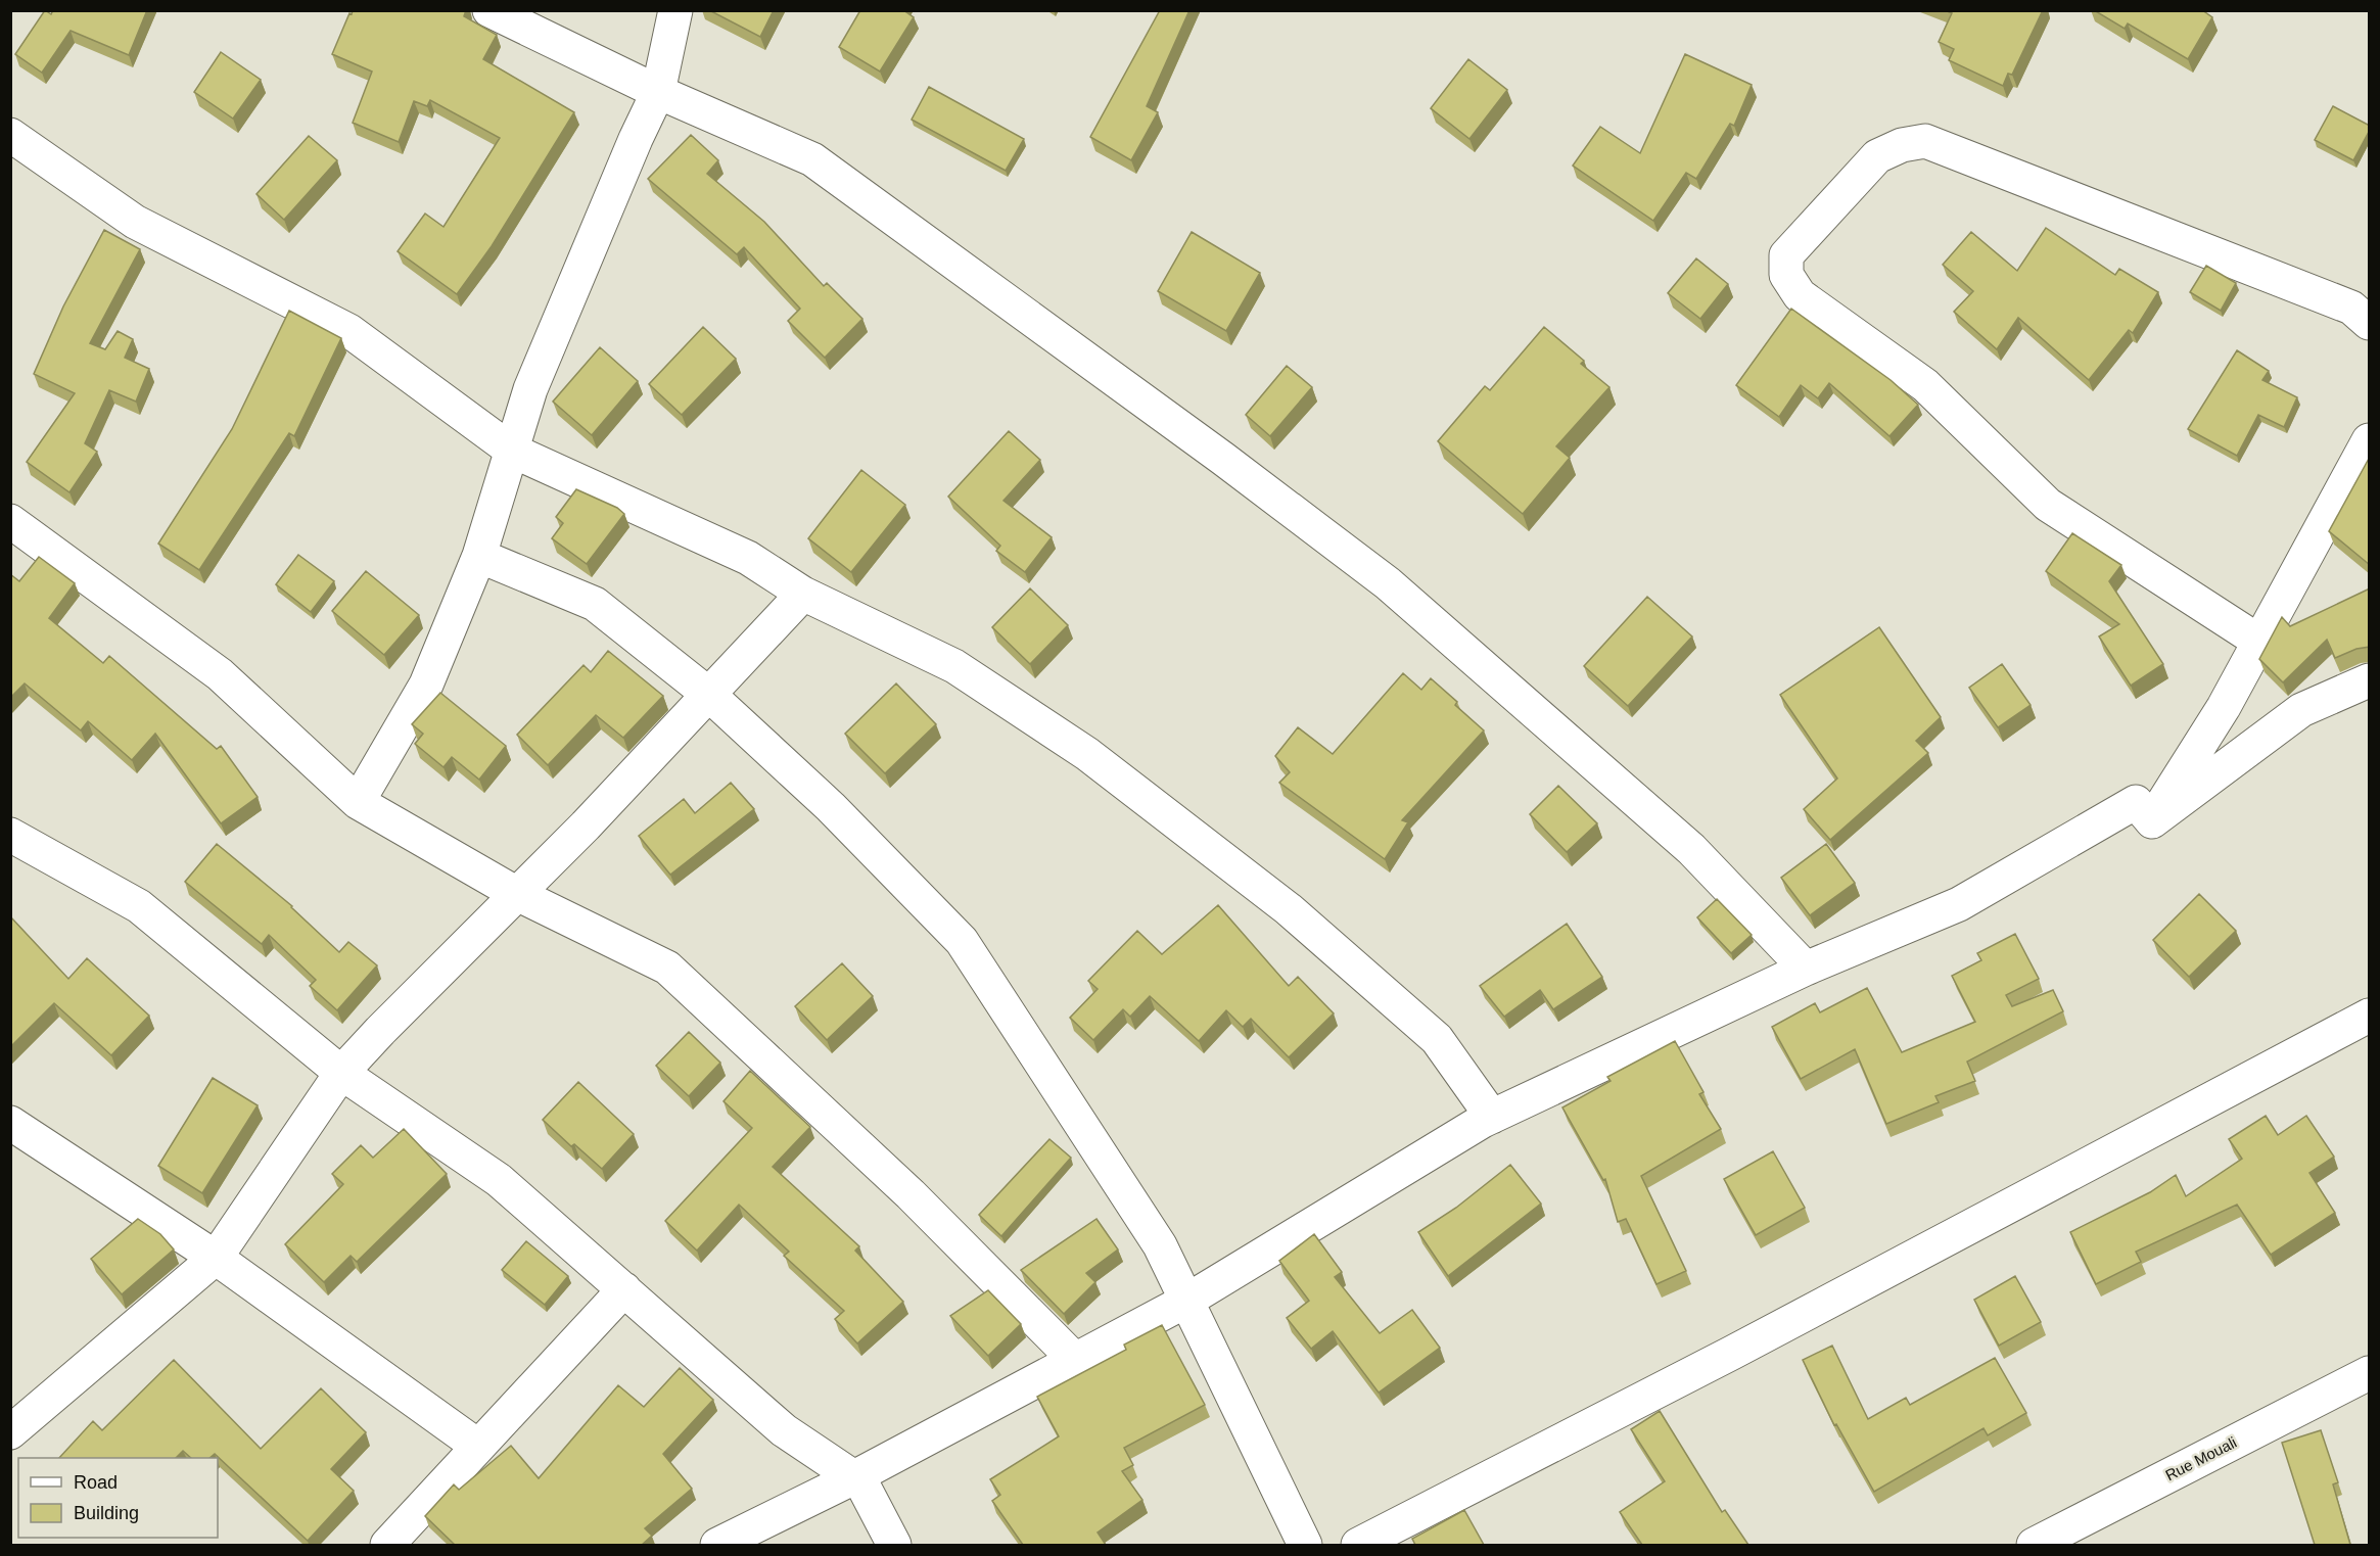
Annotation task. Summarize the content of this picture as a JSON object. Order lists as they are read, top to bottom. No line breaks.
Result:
{"streets":{"street":["Rue Mouali"]},"legend":["Road","Building"]}
